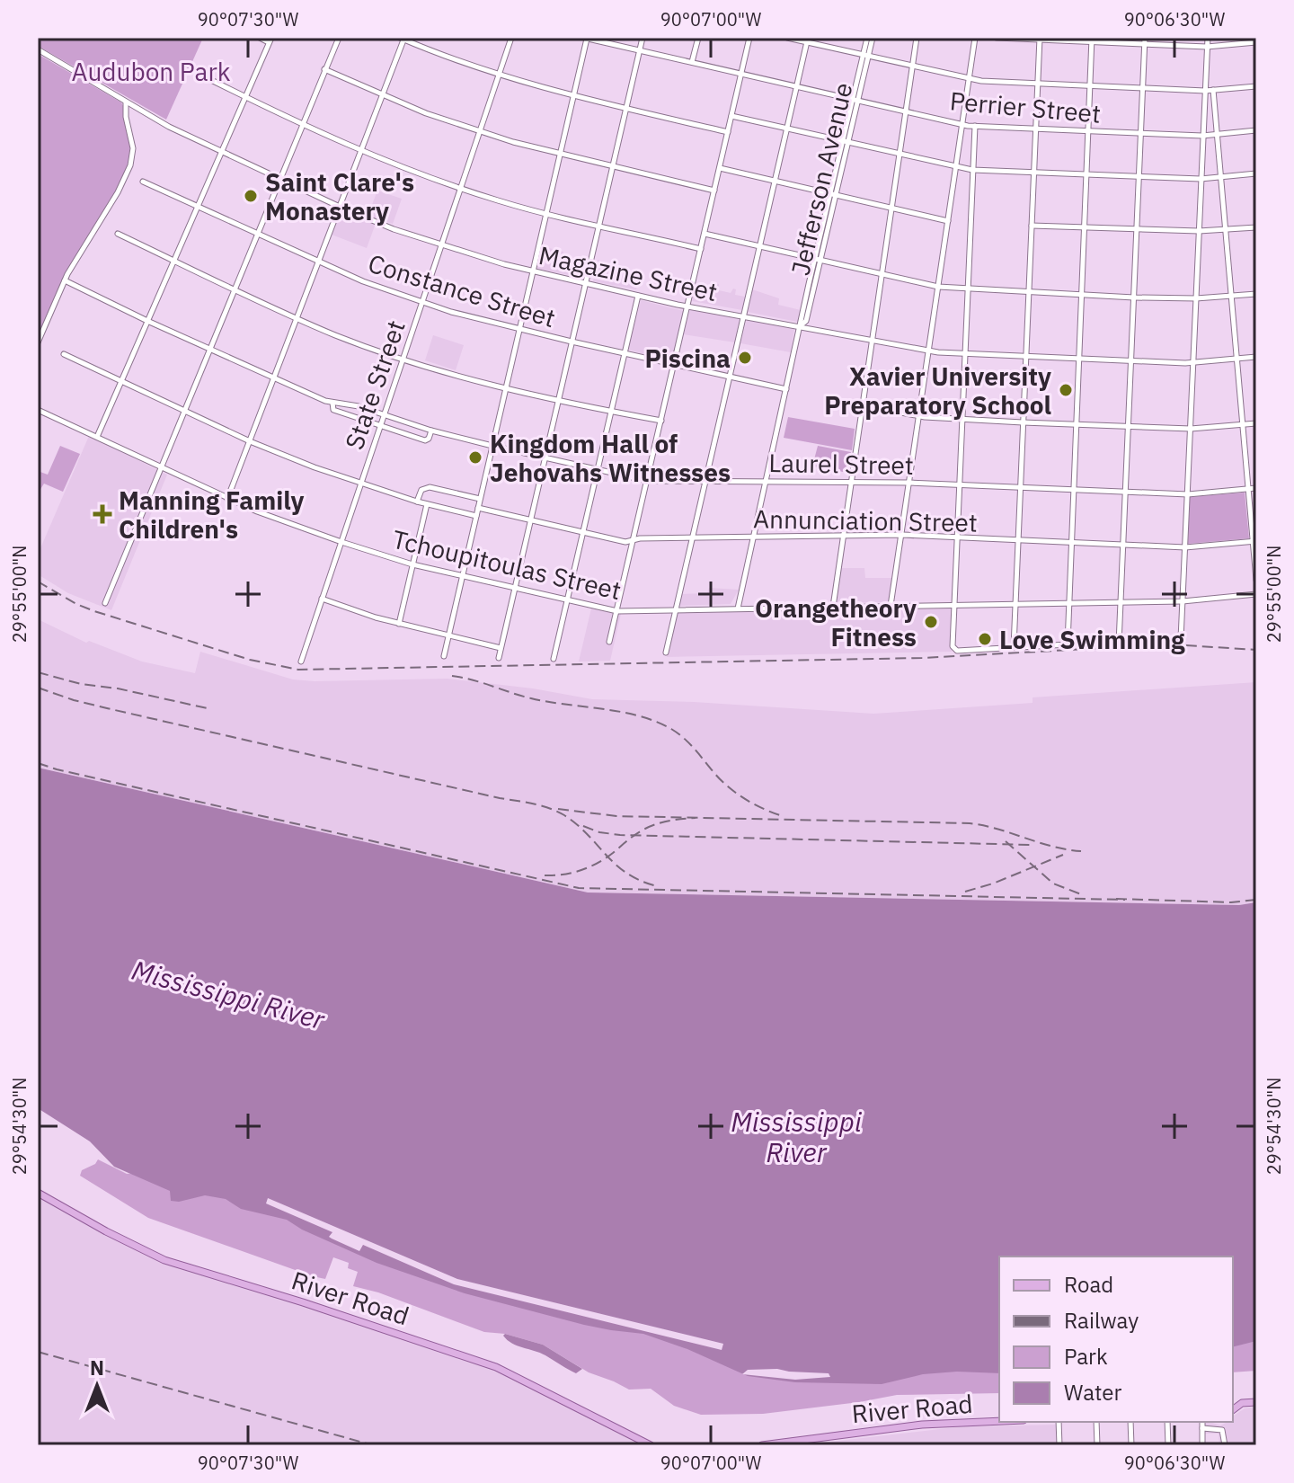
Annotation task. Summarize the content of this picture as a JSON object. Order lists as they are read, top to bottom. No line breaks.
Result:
{"streets":{"main road":["River Road"],"street":["Perrier Street","Jefferson Avenue","Magazine Street","Constance Street","State Street","Laurel Street","Annunciation Street","Tchoupitoulas Street"]},"crossings":[["Perrier Street","Jefferson Avenue"],["Jefferson Avenue","Magazine Street"],["Jefferson Avenue","Constance Street"],["Jefferson Avenue","Laurel Street"],["Jefferson Avenue","Annunciation Street"],["Jefferson Avenue","Tchoupitoulas Street"],["Magazine Street","State Street"],["Constance Street","State Street"],["State Street","Laurel Street"],["State Street","Tchoupitoulas Street"]],"water":["Mississippi River"],"parks":["Audubon Park"],"places":{"other":["Saint Clare's Monastery","Piscina","Xavier University Preparatory School","Kingdom Hall of Jehovahs Witnesses","Orangetheory Fitness","Love Swimming"],"health":["Manning Family Children's"]},"legend":["Road","Railway","Park","Water"],"north":"top","coordinates":["90°07'30\"W","90°07'00\"W","90°06'30\"W","29°55'00\"N","29°54'30\"N"]}
